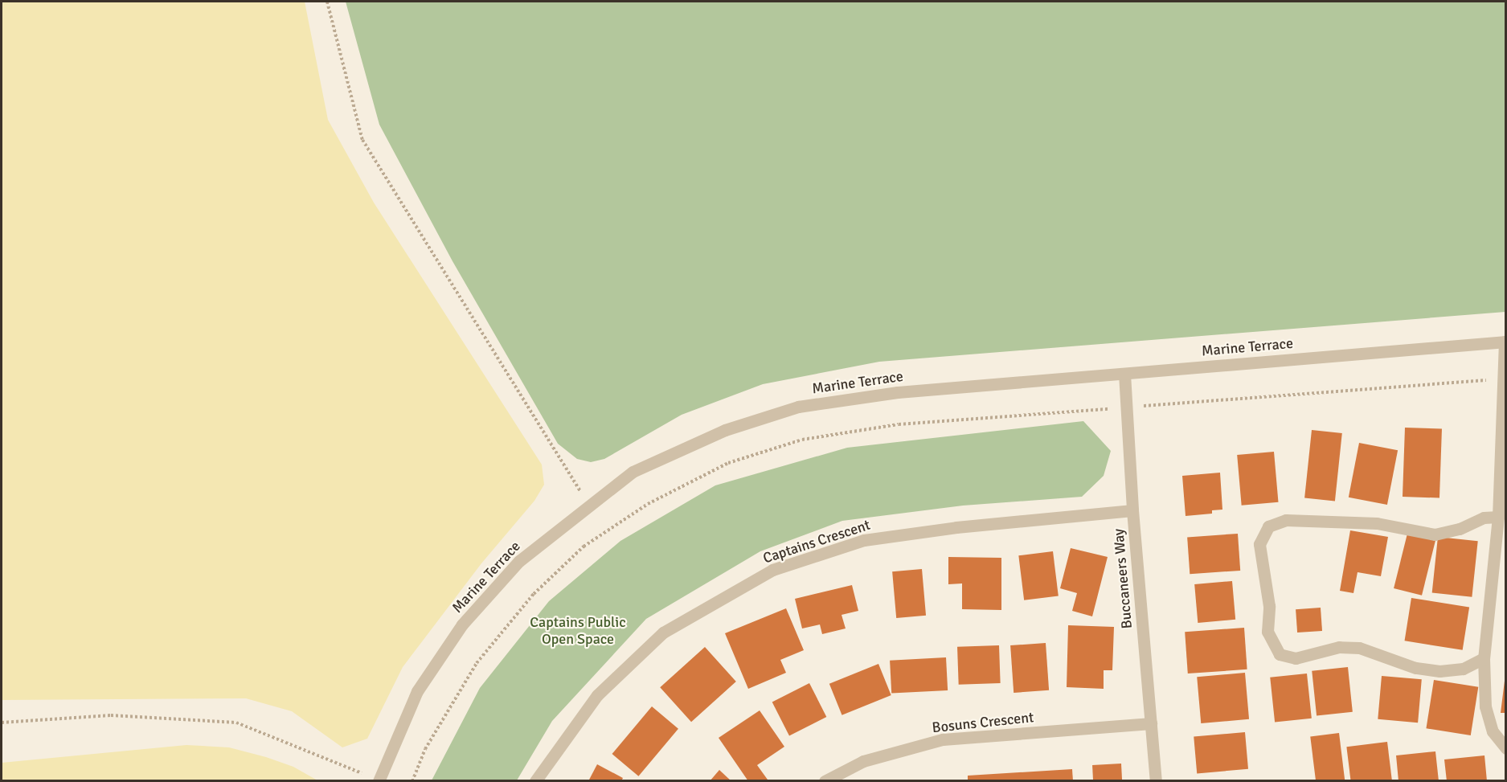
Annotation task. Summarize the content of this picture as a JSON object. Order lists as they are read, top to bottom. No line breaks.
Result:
{"streets":{"street":["Marine Terrace","Captains Crescent","Buccaneers Way","Bosuns Crescent"]},"crossings":[["Marine Terrace","Buccaneers Way"],["Captains Crescent","Buccaneers Way"],["Buccaneers Way","Bosuns Crescent"]],"parks":["Captains Public Open Space"]}
